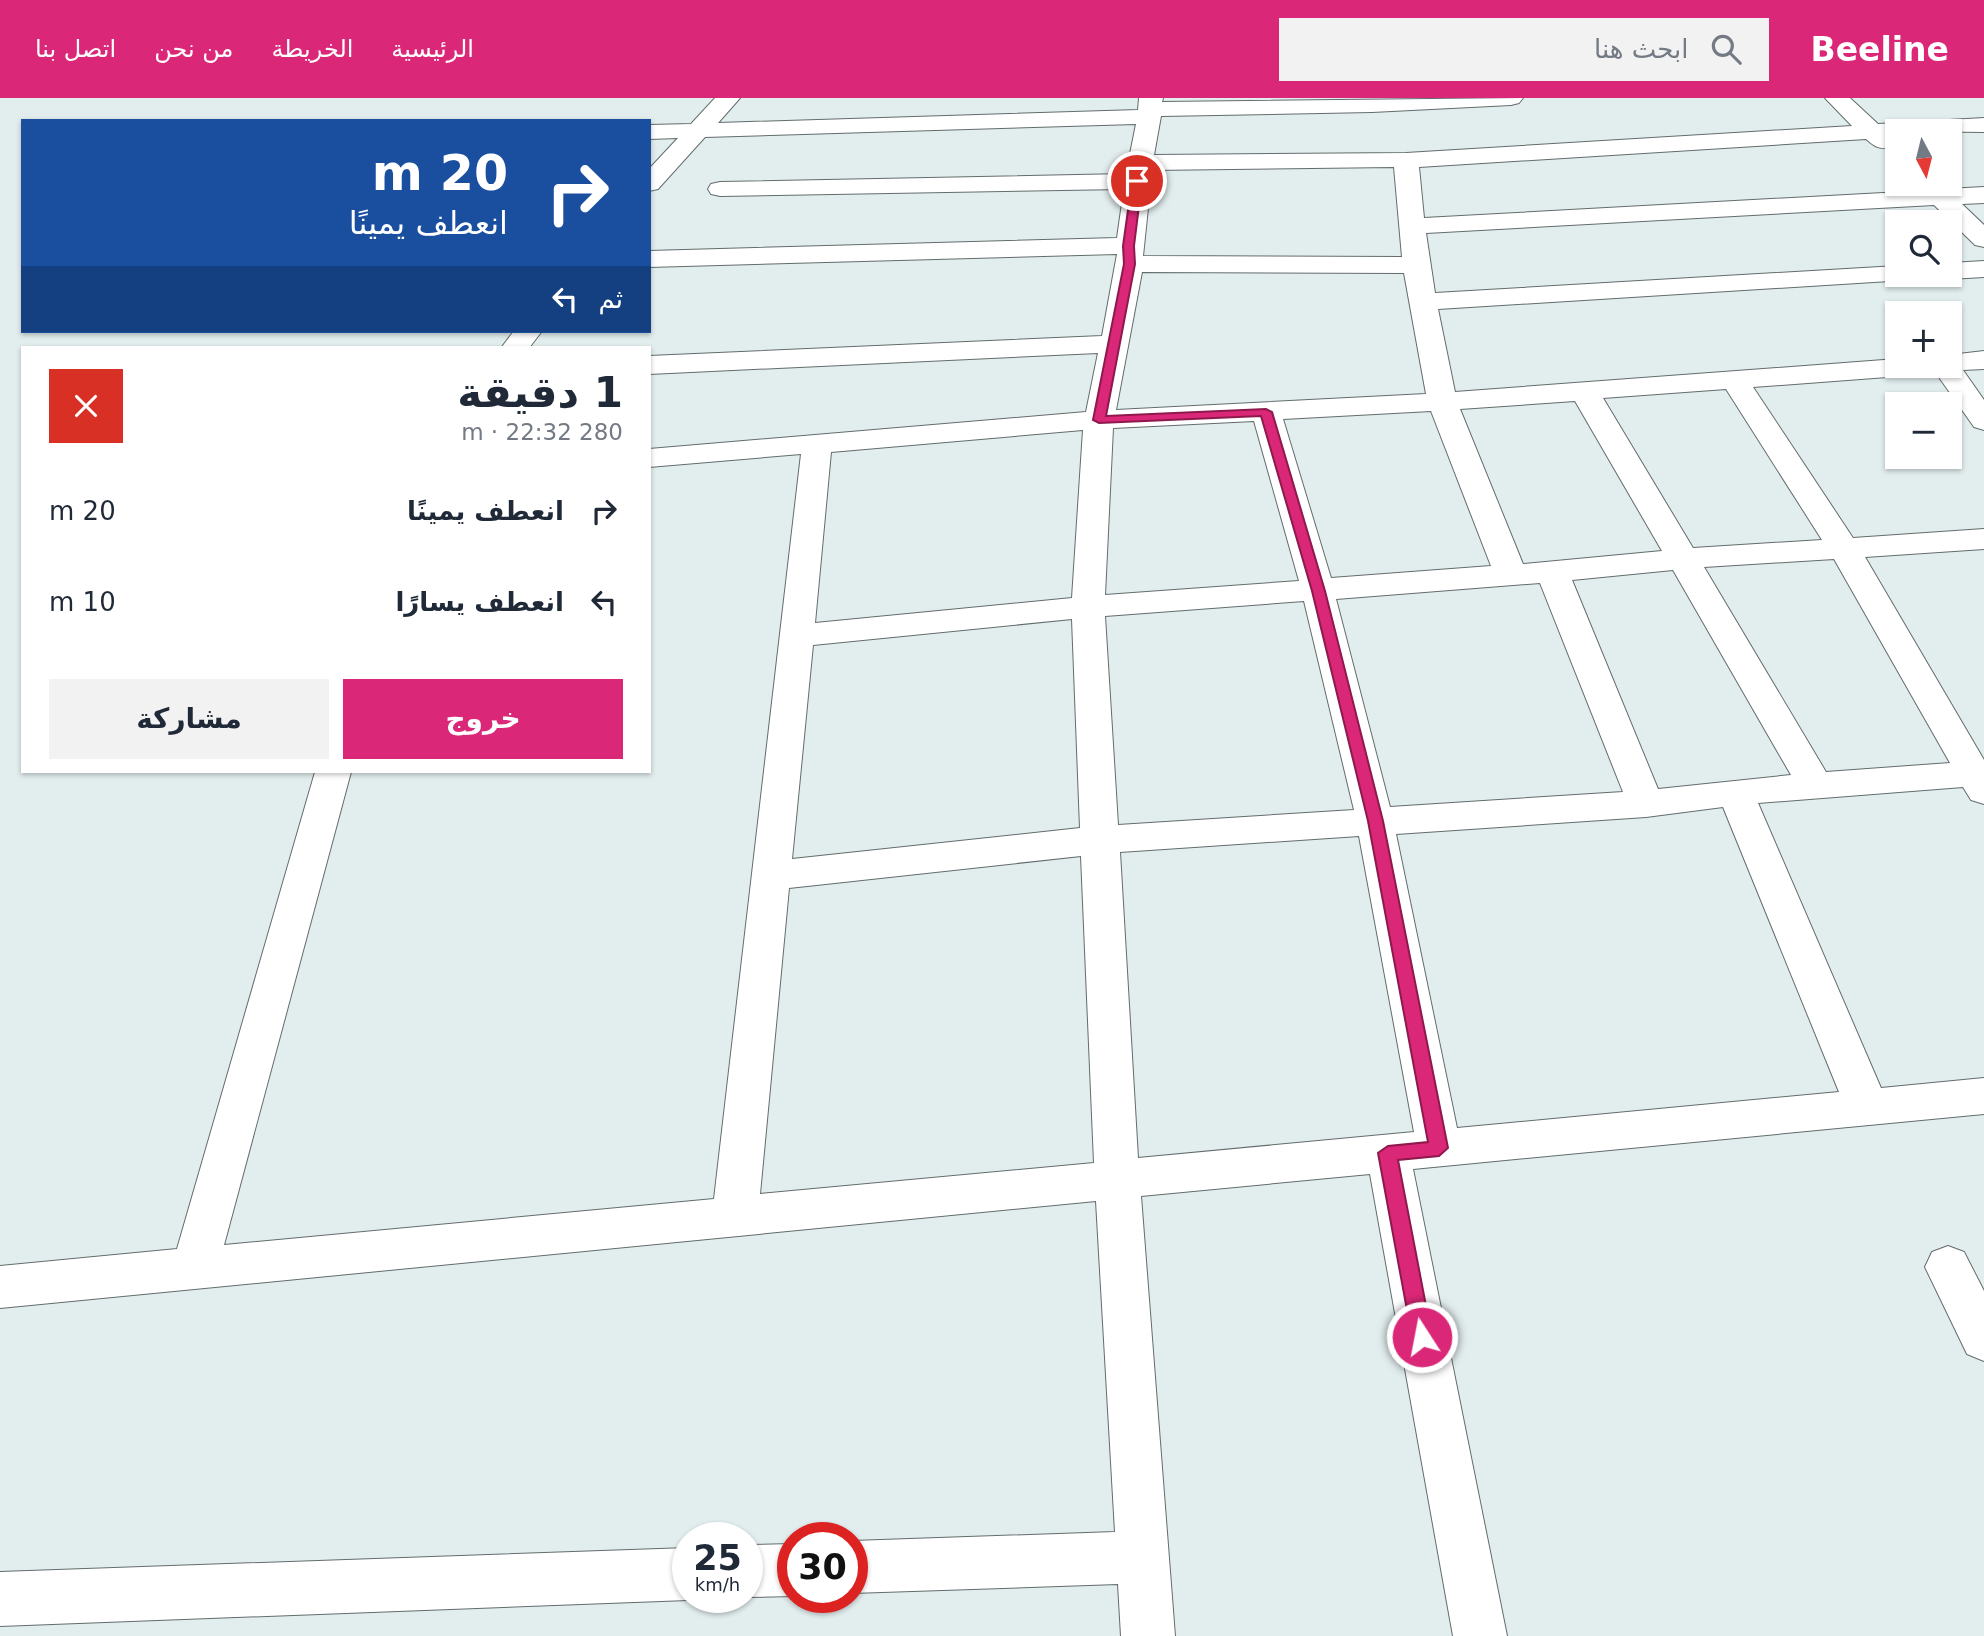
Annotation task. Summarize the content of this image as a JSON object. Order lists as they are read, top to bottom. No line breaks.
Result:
{"north":"bottom","page":{"header":"Beeline","search":"ابحث هنا","nav":["الرئيسية","الخريطة","من نحن","اتصل بنا"],"map_buttons":["+","−"],"turn":["20 m","انعطف يمينًا"],"then":"ثم","heading":["1 دقيقة","280 m · 22:32"],"list":[{"name":"انعطف يمينًا","value":"20 m"},{"name":"انعطف يسارًا","value":"10 m"}],"buttons":["خروج","مشاركة"],"speed":"25 km/h","limit":"30"}}
